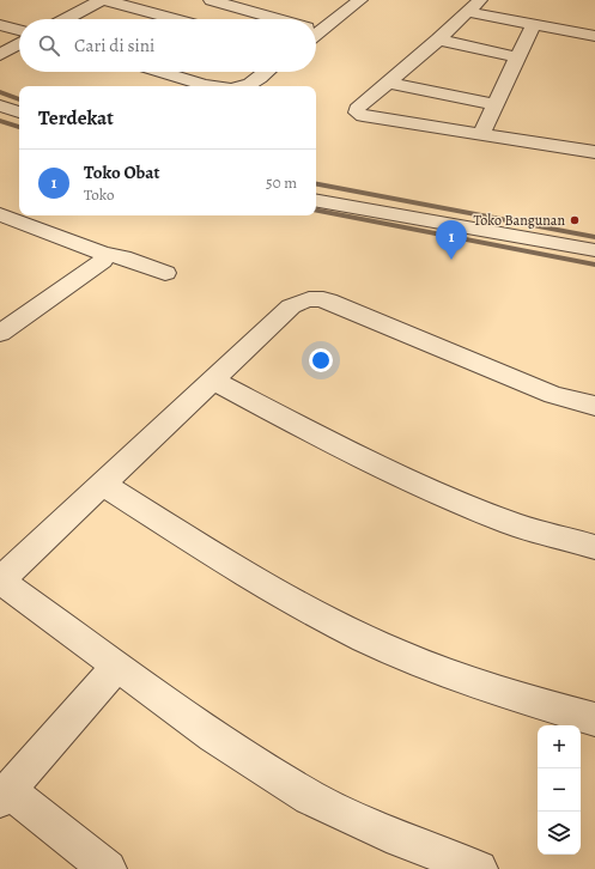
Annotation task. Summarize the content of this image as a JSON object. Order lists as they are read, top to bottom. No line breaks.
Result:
{"places":["Toko Bangunan"],"page":{"search":"Cari di sini","heading":"Terdekat","list":[{"mark":"1","name":"Toko Obat","note":"Toko","value":"50 m"}],"pins":"1","map_buttons":["+","−"]}}
